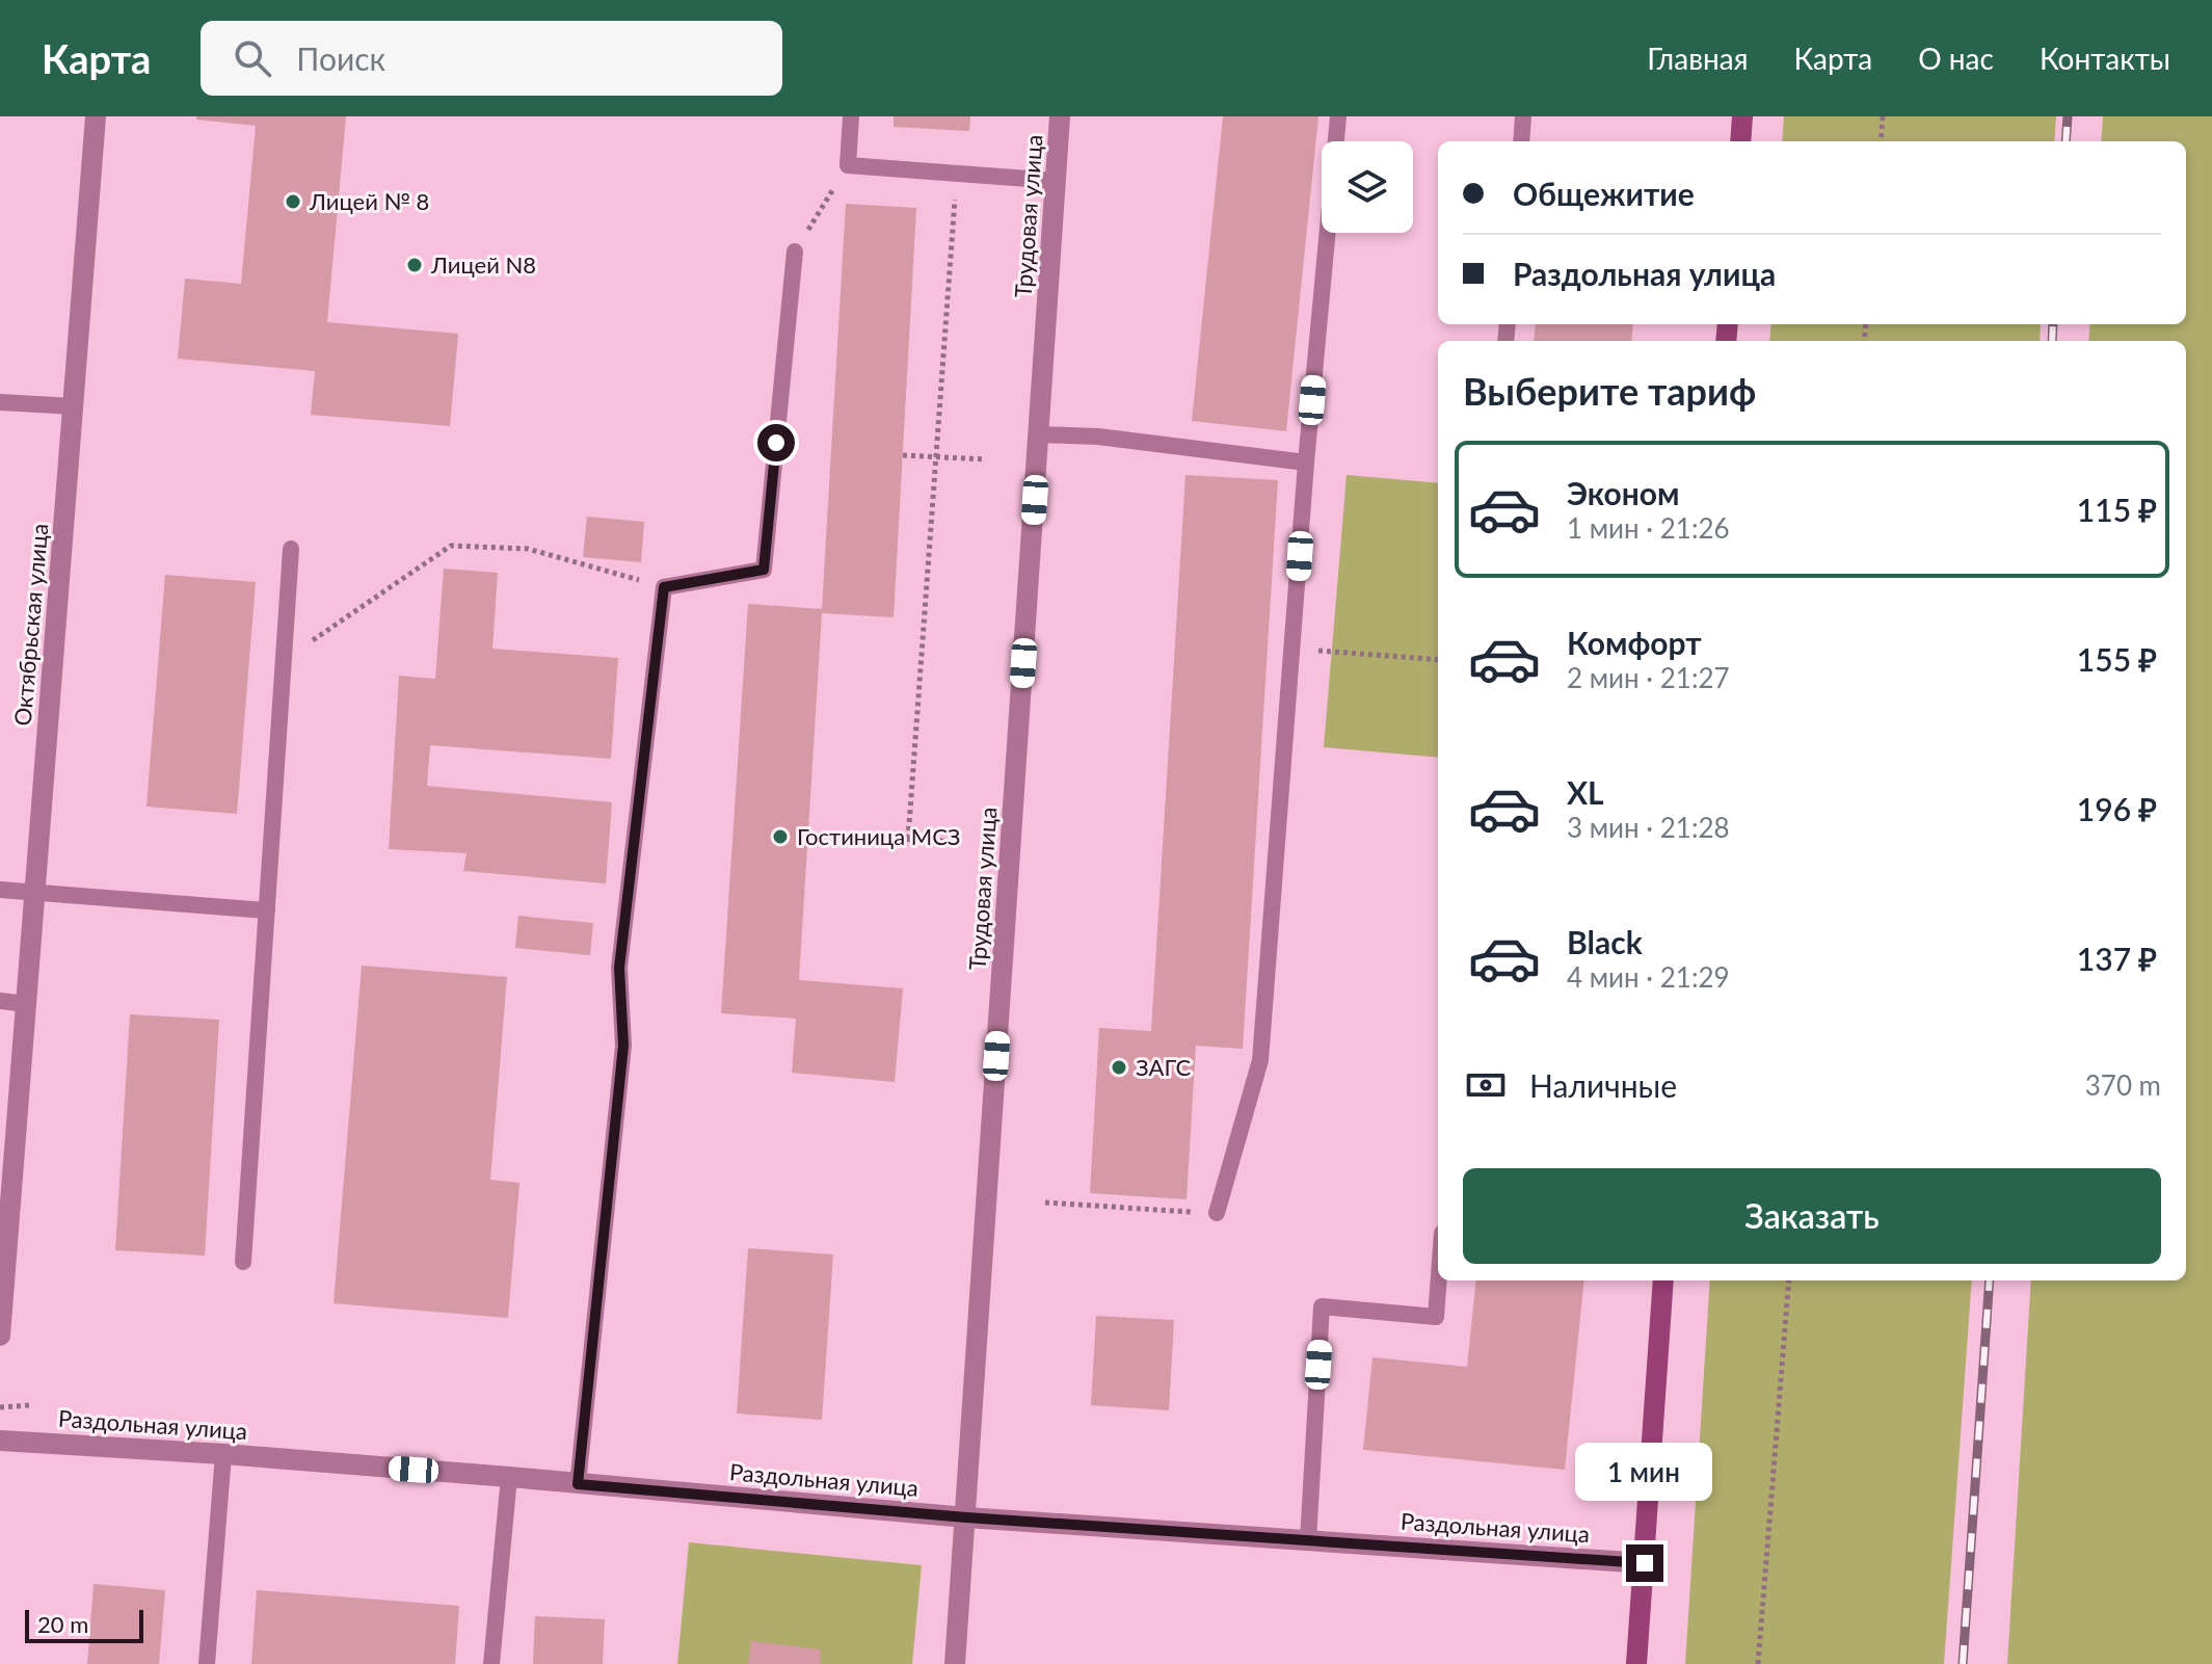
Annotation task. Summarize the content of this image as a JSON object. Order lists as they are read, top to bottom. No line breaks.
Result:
{"streets":{"street":["Трудовая улица","Октябрьская улица","Раздольная улица"]},"crossings":[["Трудовая улица","Раздольная улица"]],"places":["Лицей № 8","Лицей N8","Гостиница МСЗ","ЗАГС"],"scale_bar":"20 m","page":{"header":"Карта","search":"Поиск","nav":["Главная","Карта","О нас","Контакты"],"banner":["Общежитие","Раздольная улица"],"heading":"Выберите тариф","list":[{"name":"Эконом","note":"1 мин · 21:26","value":"115 ₽"},{"name":"Комфорт","note":"2 мин · 21:27","value":"155 ₽"},{"name":"XL","note":"3 мин · 21:28","value":"196 ₽"},{"name":"Black","note":"4 мин · 21:29","value":"137 ₽"}],"pay":["Наличные","370 m"],"buttons":"Заказать","bubble":"1 мин","scale":"20 m"}}
